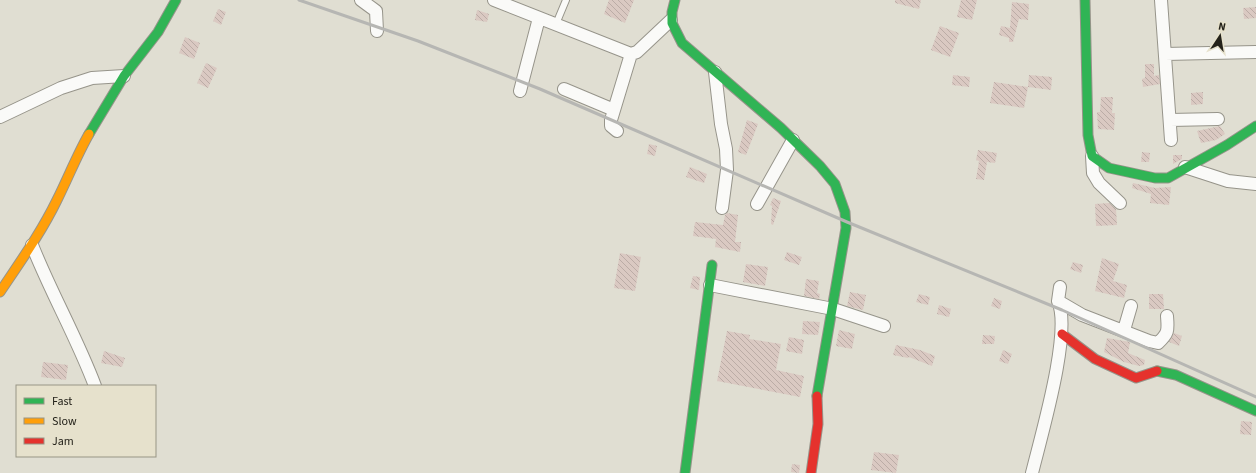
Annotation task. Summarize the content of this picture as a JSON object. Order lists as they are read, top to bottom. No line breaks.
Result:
{"legend":["Fast","Slow","Jam"],"north":"top"}
